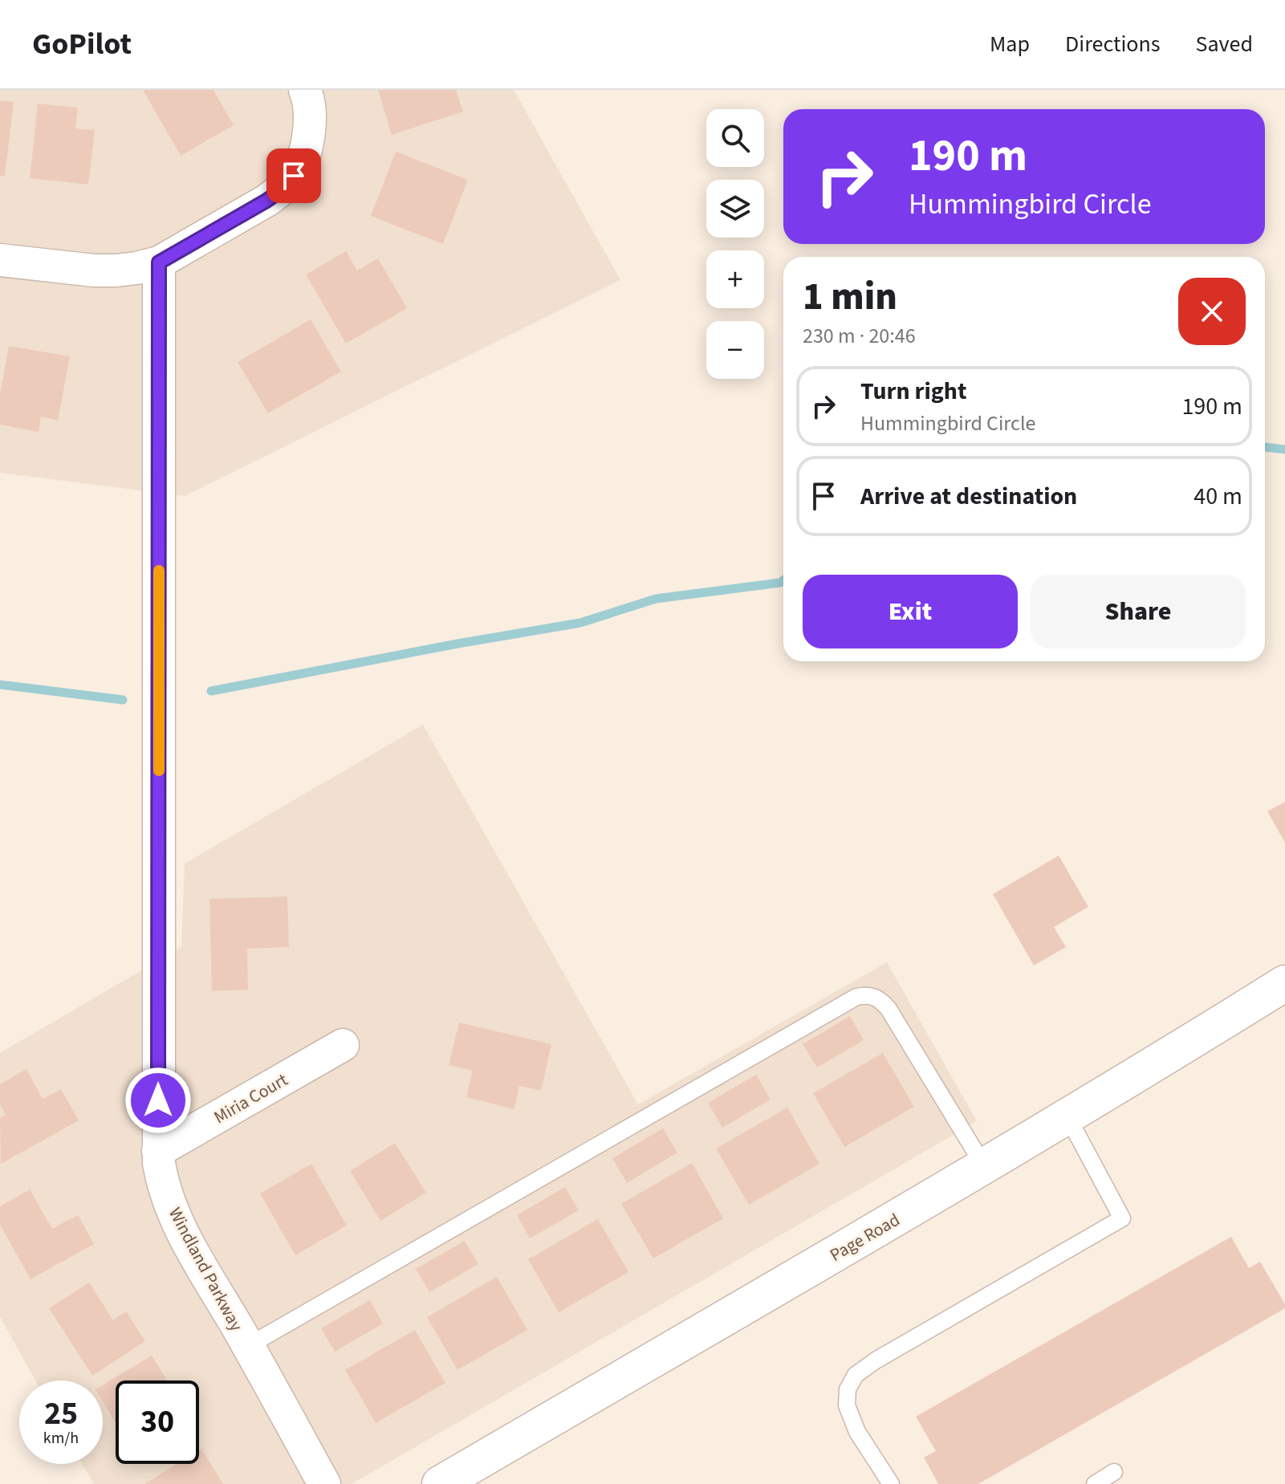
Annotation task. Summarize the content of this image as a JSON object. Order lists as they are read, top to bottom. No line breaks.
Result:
{"streets":{"street":["Miria Court","Page Road","Windland Parkway"]},"crossings":[["Miria Court","Windland Parkway"]],"page":{"header":"GoPilot","nav":["Map","Directions","Saved"],"map_buttons":["+","−"],"turn":["190 m","Hummingbird Circle"],"heading":["1 min","230 m · 20:46"],"list":[{"name":"Turn right","note":"Hummingbird Circle","value":"190 m"},{"name":"Arrive at destination","value":"40 m"}],"buttons":["Exit","Share"],"speed":"25 km/h","limit":"30"}}
